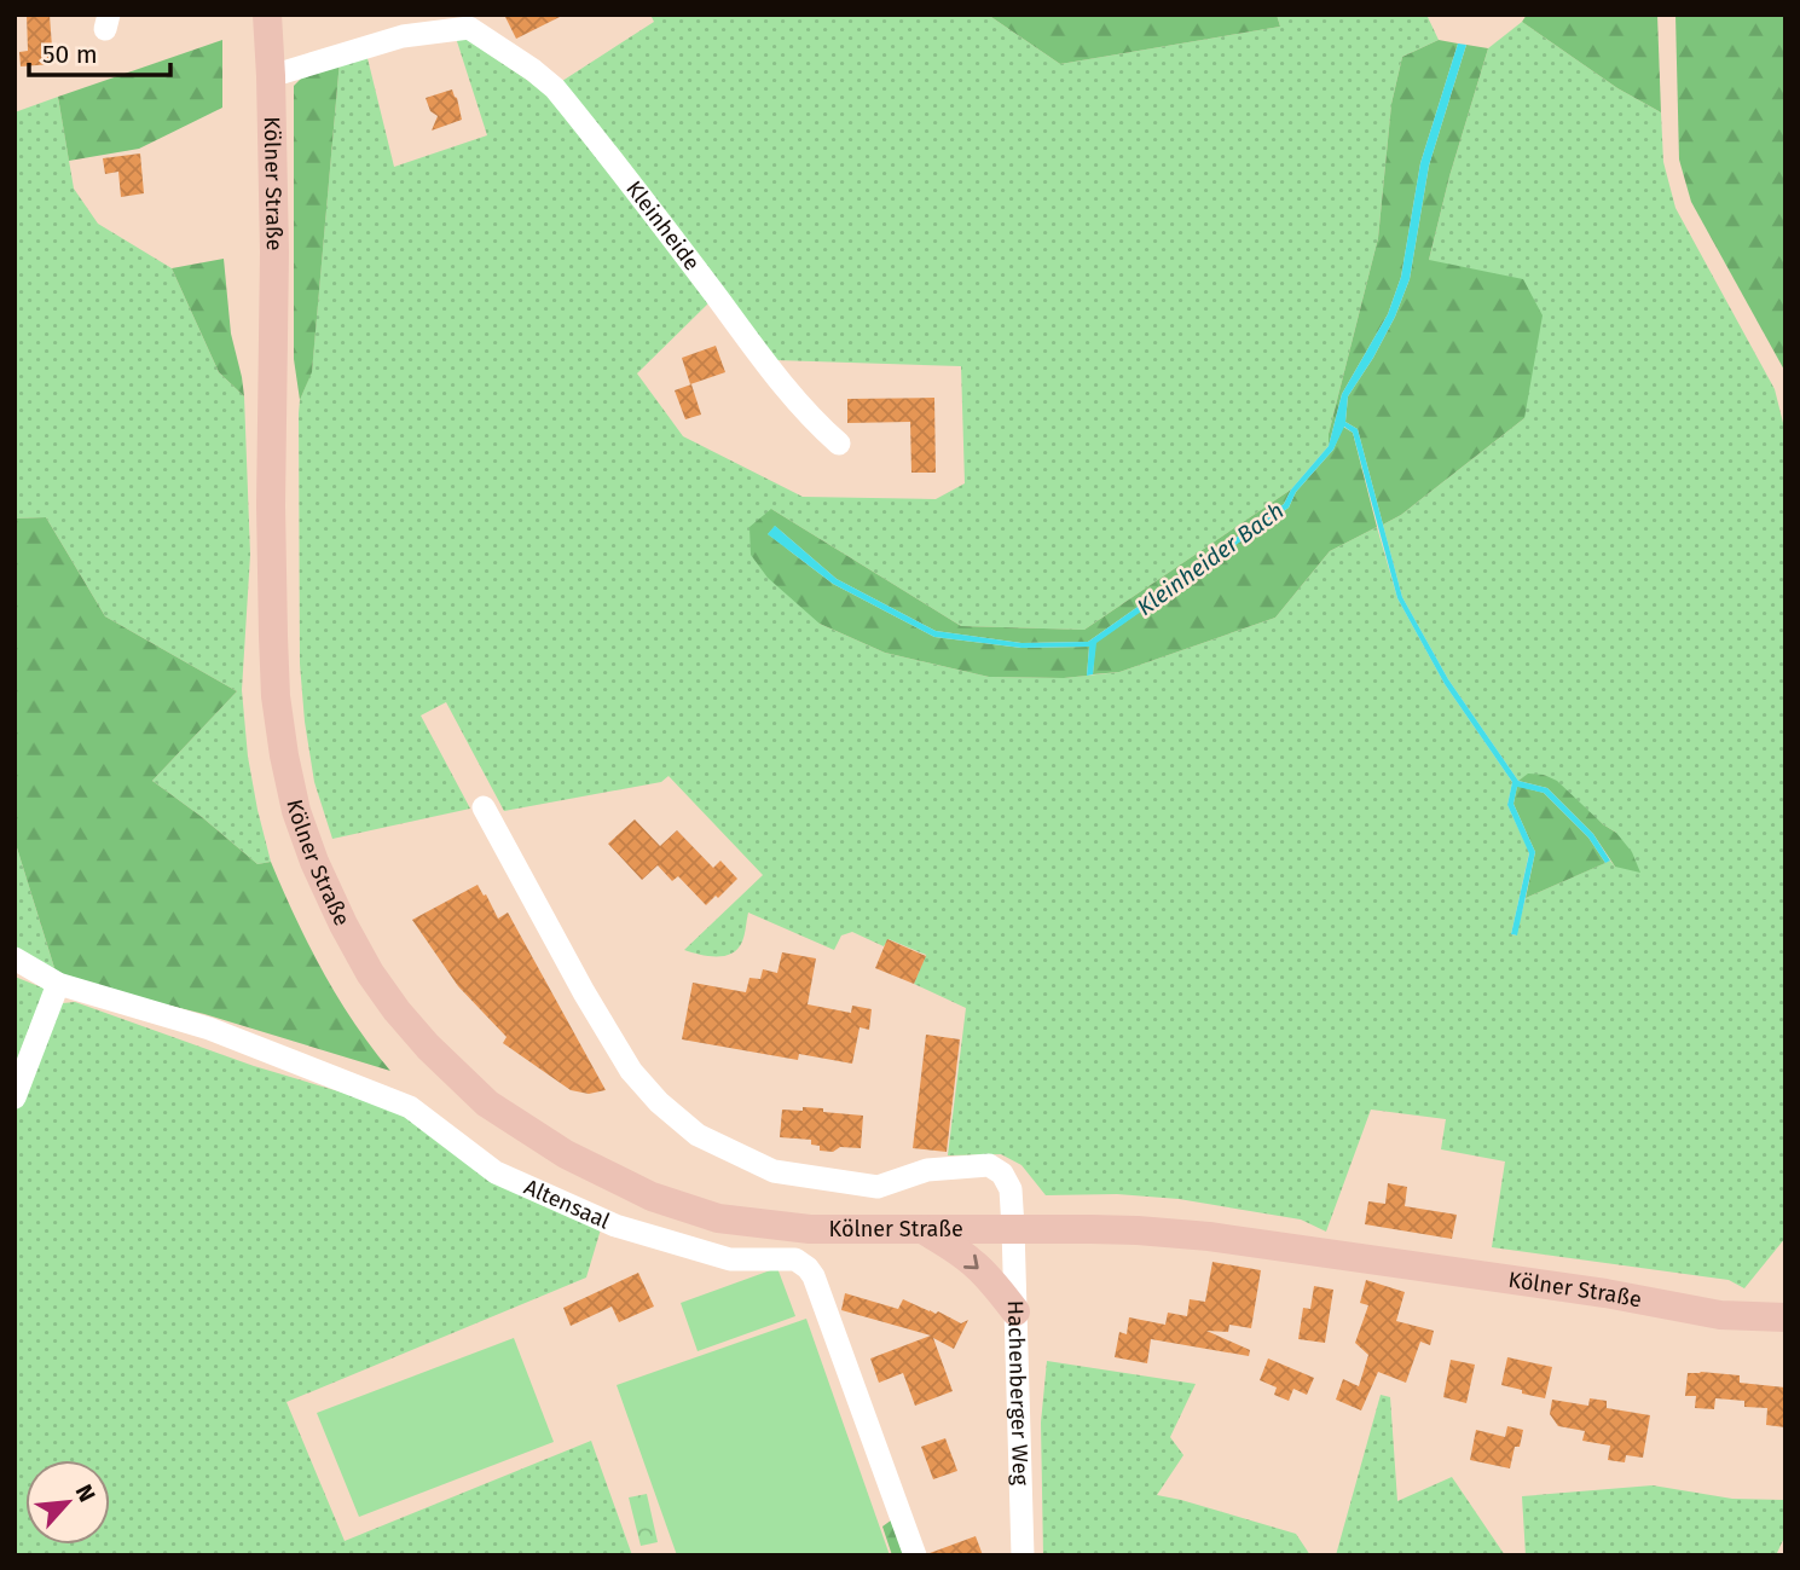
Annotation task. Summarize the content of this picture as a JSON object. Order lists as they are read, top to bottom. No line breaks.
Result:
{"streets":{"main road":["Kölner Straße"],"street":["Kleinheide","Altensaal","Hachenberger Weg"]},"crossings":[["Kölner Straße","Kleinheide"],["Kölner Straße","Hachenberger Weg"]],"water":["Kleinheider Bach"],"scale_bar":"50 m","north":"top right"}
